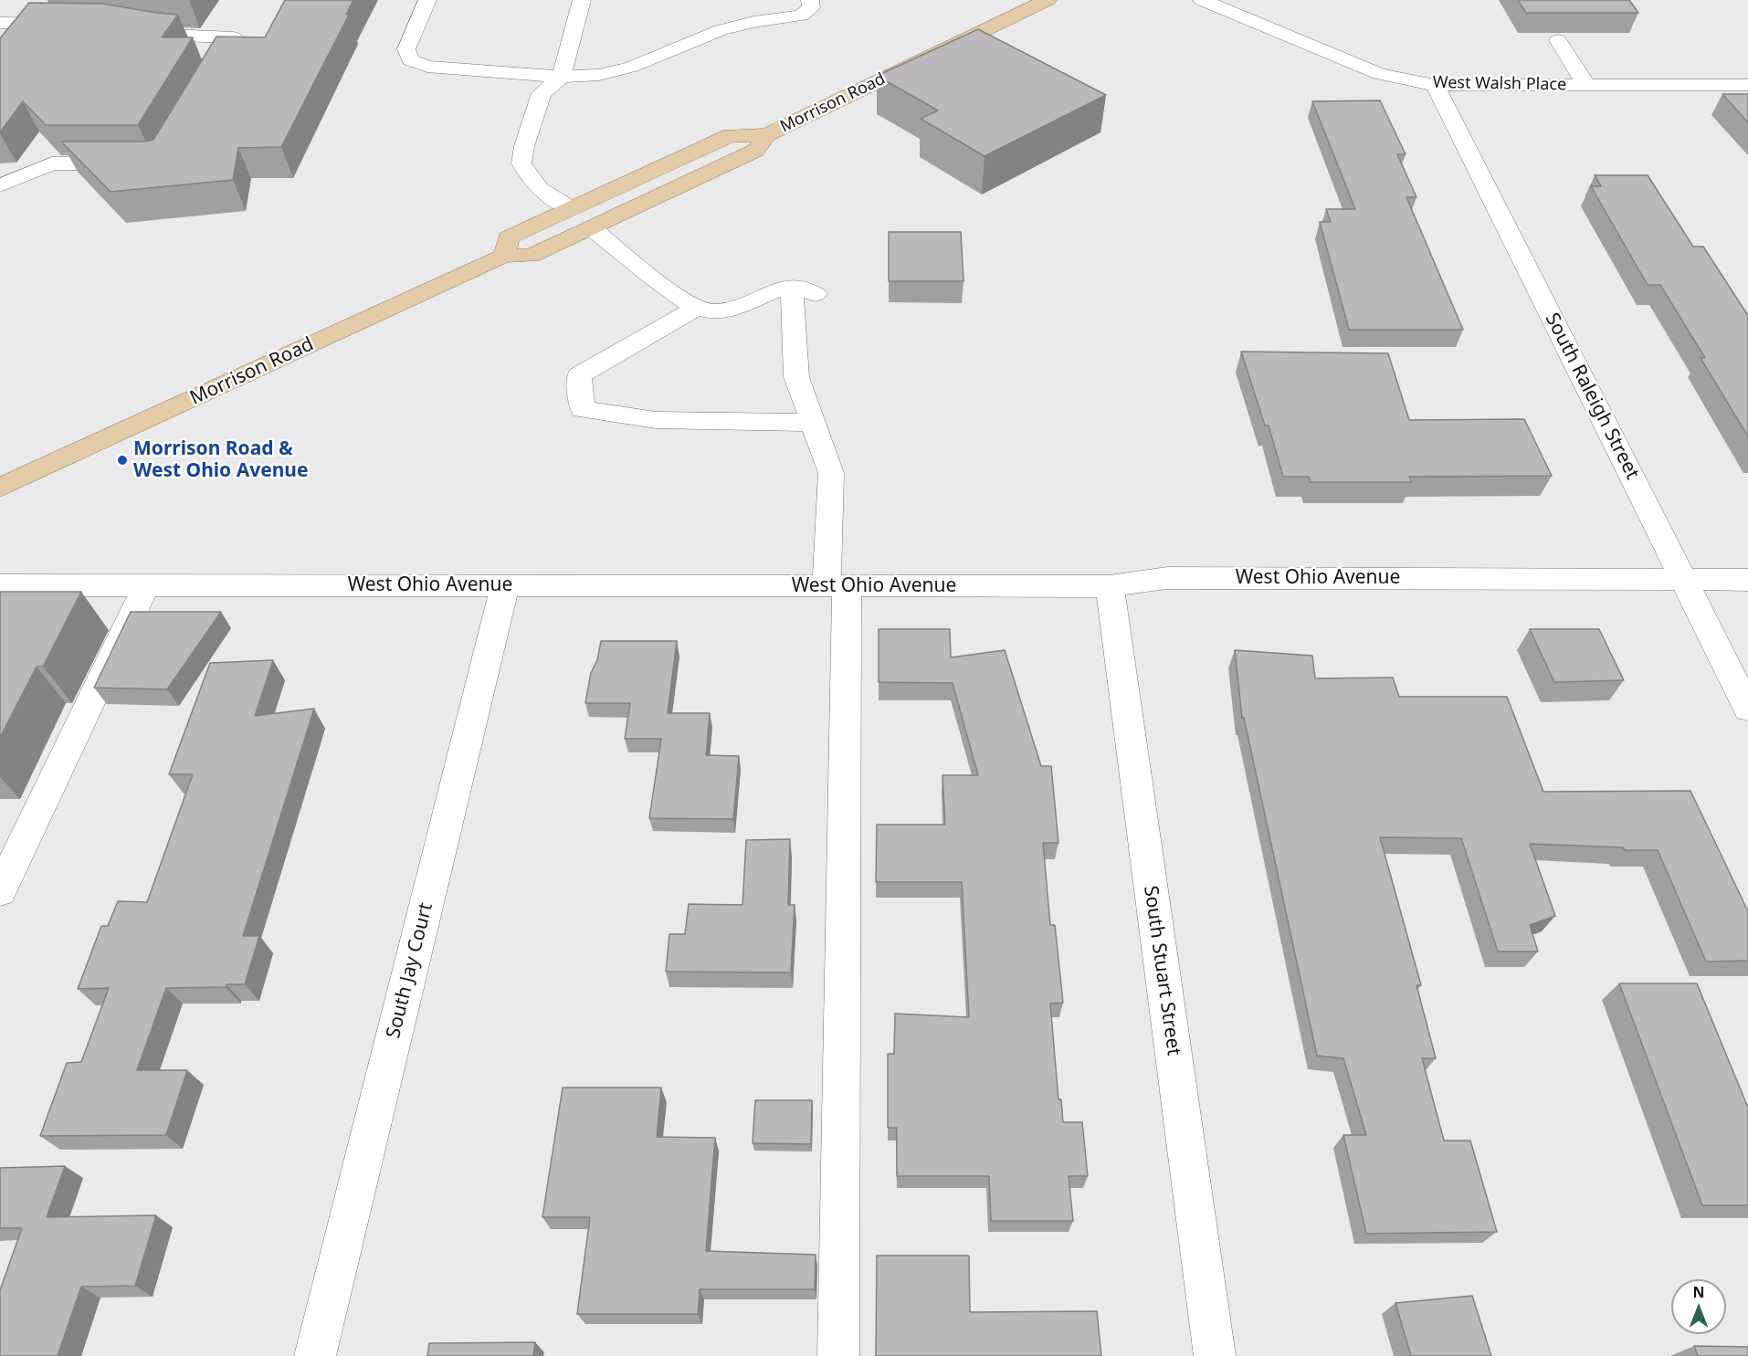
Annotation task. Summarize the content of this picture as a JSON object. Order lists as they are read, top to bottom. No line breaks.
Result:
{"streets":{"main road":["Morrison Road"],"street":["West Walsh Place","South Raleigh Street","West Ohio Avenue","South Jay Court","South Stuart Street"]},"crossings":[["West Walsh Place","South Raleigh Street"],["South Raleigh Street","West Ohio Avenue"],["West Ohio Avenue","South Jay Court"],["West Ohio Avenue","South Stuart Street"]],"places":["Morrison Road & West Ohio Avenue"],"north":"top"}
